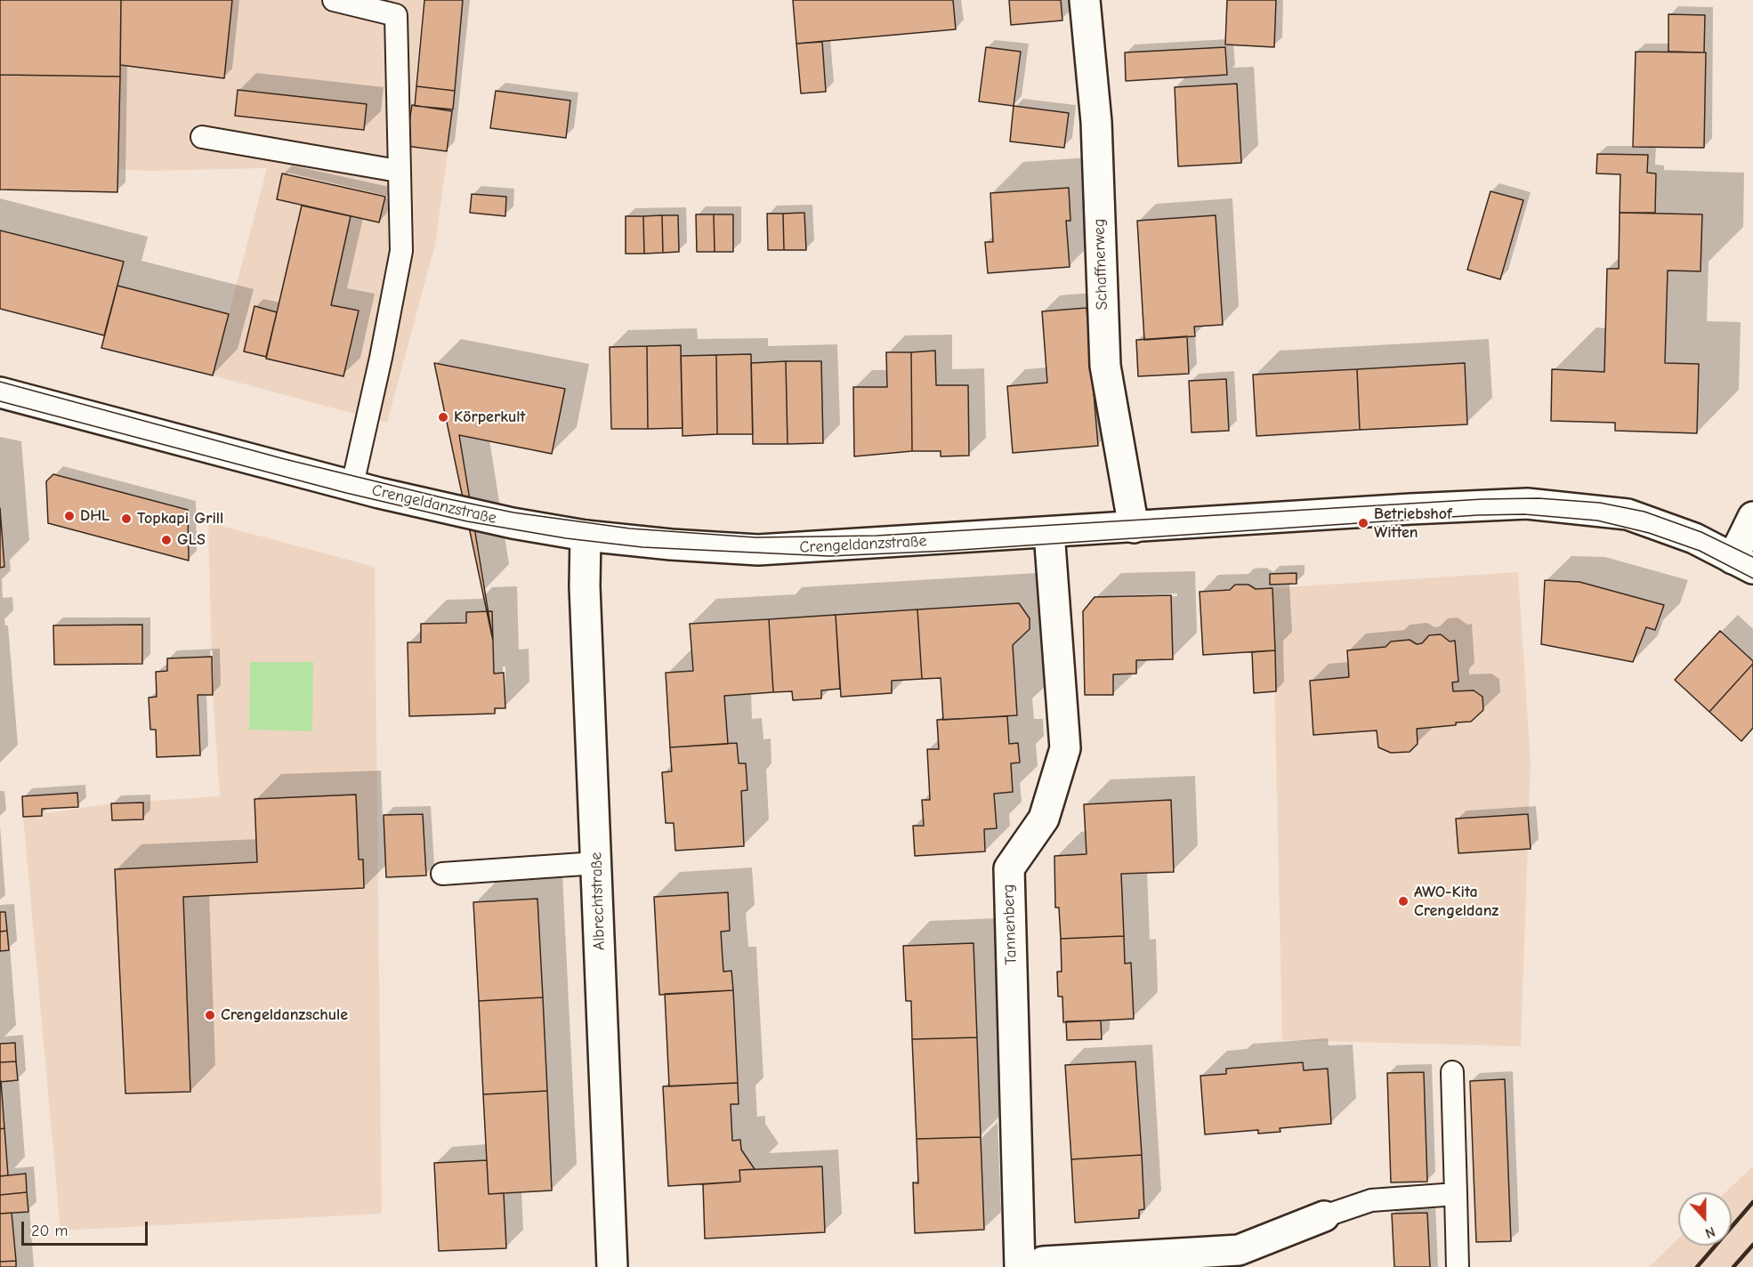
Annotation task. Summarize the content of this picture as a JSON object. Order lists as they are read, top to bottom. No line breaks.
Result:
{"streets":{"street":["Schaffnerweg","Crengeldanzstraße","Albrechtstraße","Tannenberg"]},"crossings":[["Schaffnerweg","Crengeldanzstraße"],["Crengeldanzstraße","Albrechtstraße"],["Crengeldanzstraße","Tannenberg"]],"places":["Körperkult","DHL","Topkapi Grill","Betriebshof Witten","GLS","AWO-Kita Crengeldanz","Crengeldanzschule"],"scale_bar":"20 m","north":"bottom"}
